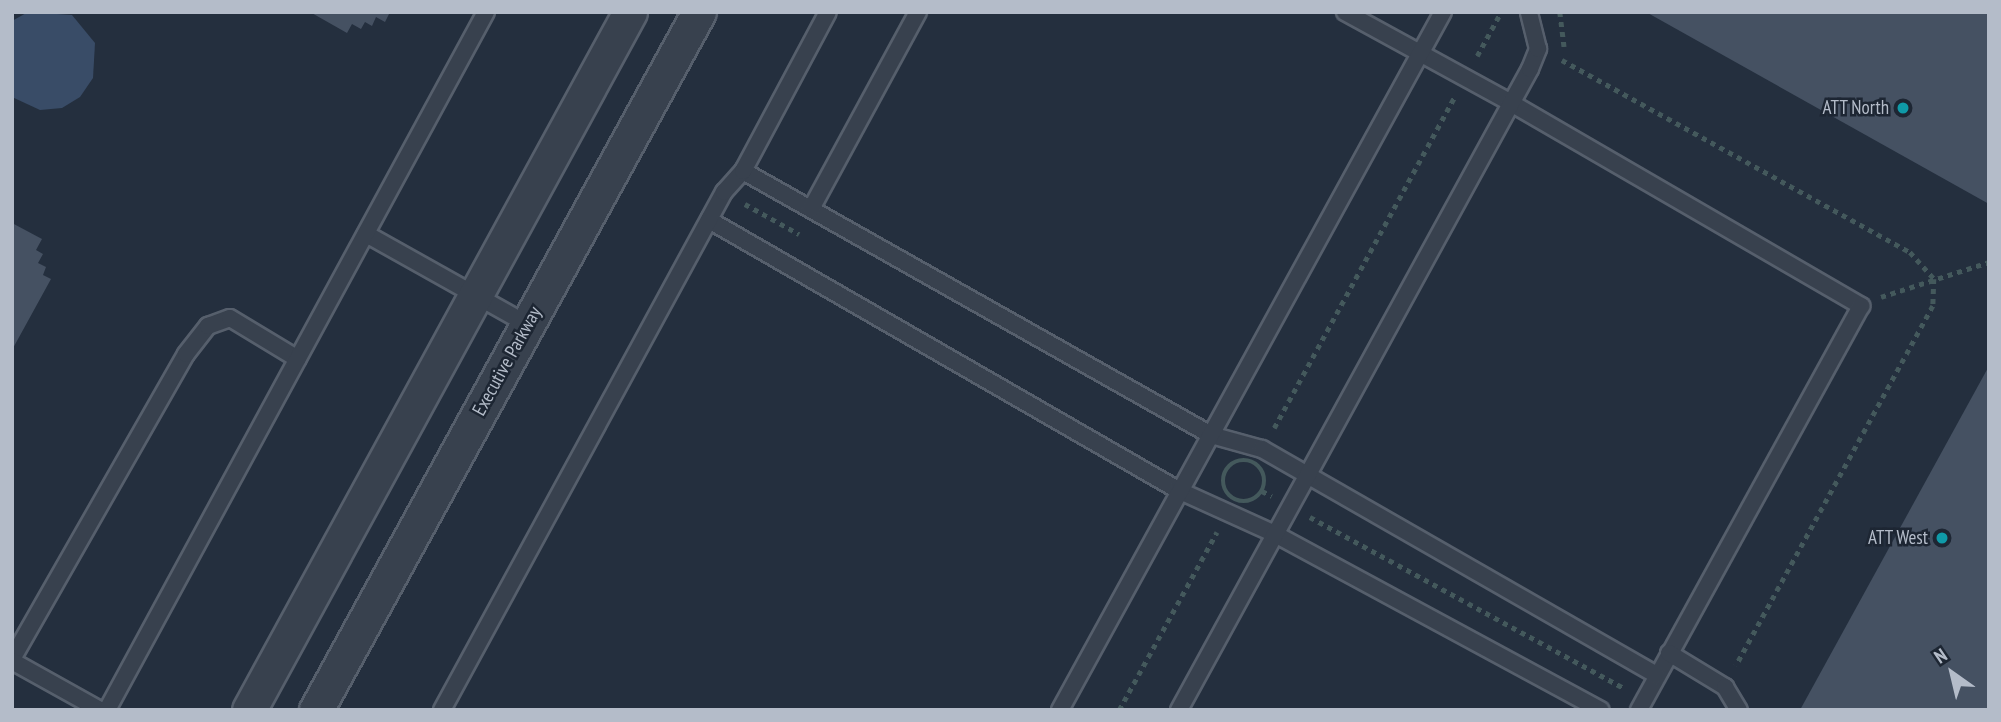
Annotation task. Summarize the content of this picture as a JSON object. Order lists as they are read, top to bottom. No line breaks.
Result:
{"streets":{"street":["Executive Parkway"]},"places":["ATT North","ATT West"],"north":"top left"}
